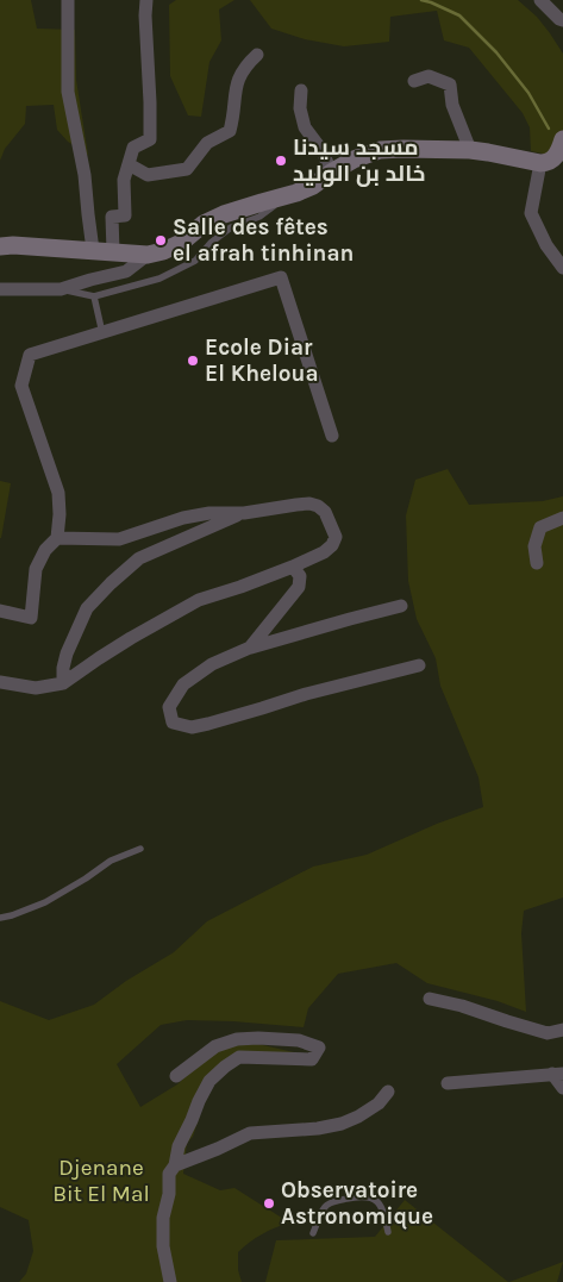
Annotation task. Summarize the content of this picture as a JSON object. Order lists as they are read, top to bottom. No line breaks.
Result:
{"parks":["Djenane Bit El Mal"],"places":["مسجد سيدنا خالد بن الوليد","Salle des fêtes el afrah tinhinan","Ecole Diar El Kheloua","Observatoire Astronomique"]}
